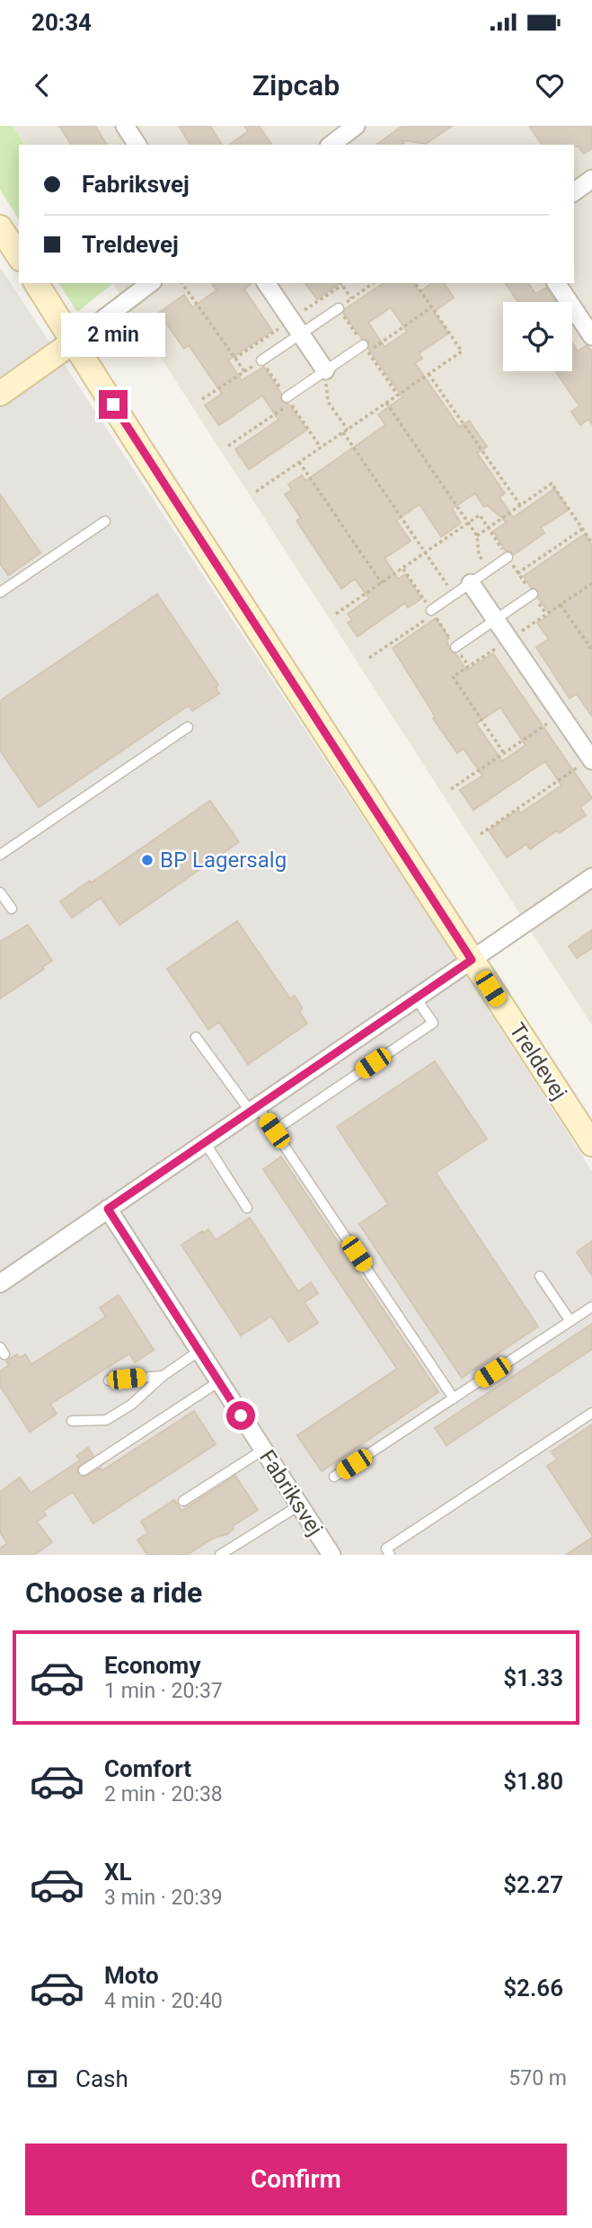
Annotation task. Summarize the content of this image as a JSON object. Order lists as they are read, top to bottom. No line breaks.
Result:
{"streets":{"street":["Treldevej","Fabriksvej"]},"places":["BP Lagersalg"],"page":{"status":"20:34","header":"Zipcab","banner":["Fabriksvej","Treldevej"],"bubble":"2 min","heading":"Choose a ride","list":[{"name":"Economy","note":"1 min · 20:37","value":"$1.33"},{"name":"Comfort","note":"2 min · 20:38","value":"$1.80"},{"name":"XL","note":"3 min · 20:39","value":"$2.27"},{"name":"Moto","note":"4 min · 20:40","value":"$2.66"}],"pay":["Cash","570 m"],"buttons":"Confirm"}}
